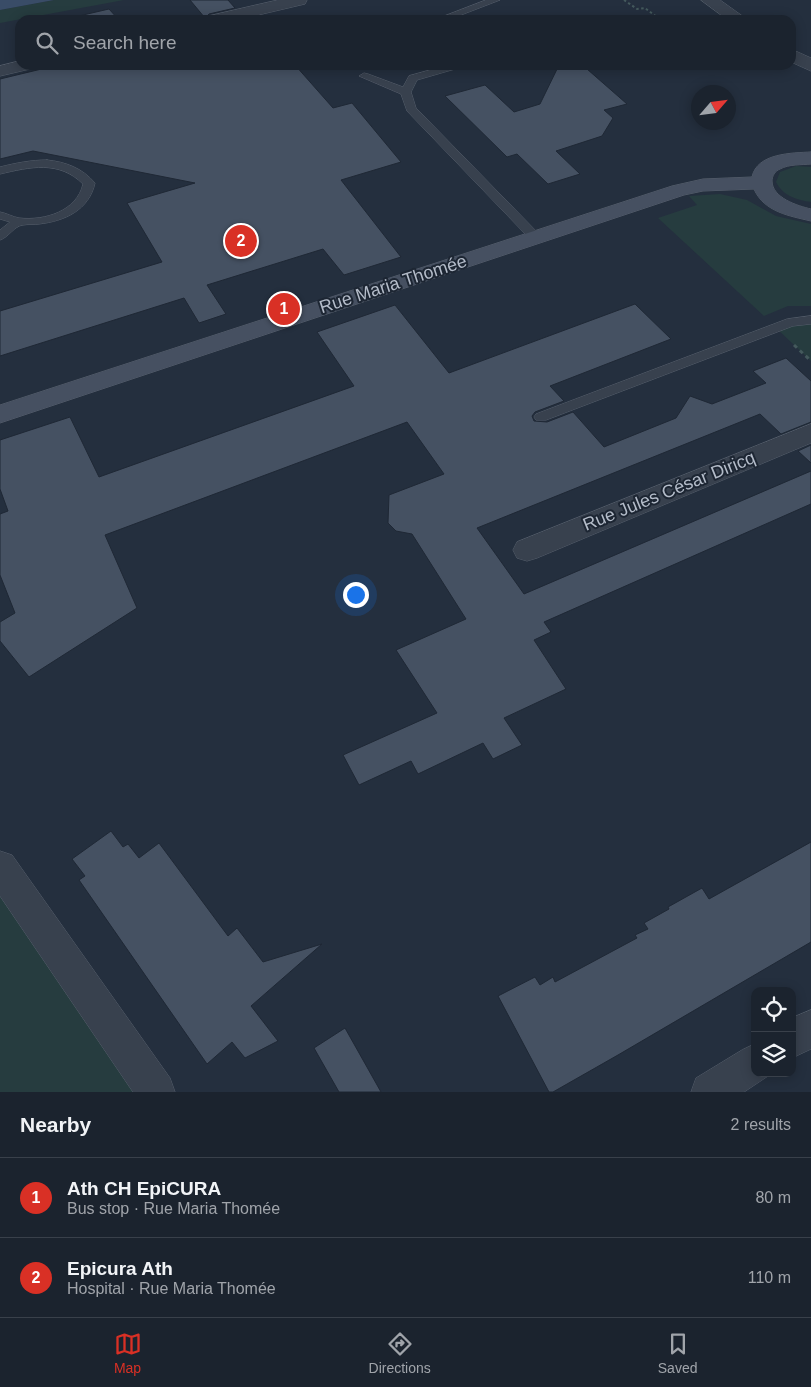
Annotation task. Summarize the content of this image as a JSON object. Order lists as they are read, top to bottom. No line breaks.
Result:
{"streets":{"street":["Rue Maria Thomée","Rue Jules César Diricq"]},"north":"top right","page":{"search":"Search here","pins":["2","1"],"heading":["Nearby","2 results"],"list":[{"mark":"1","name":"Ath CH EpiCURA","note":"Bus stop · Rue Maria Thomée","value":"80 m"},{"mark":"2","name":"Epicura Ath","note":"Hospital · Rue Maria Thomée","value":"110 m"}],"nav":["Map","Directions","Saved"]}}
